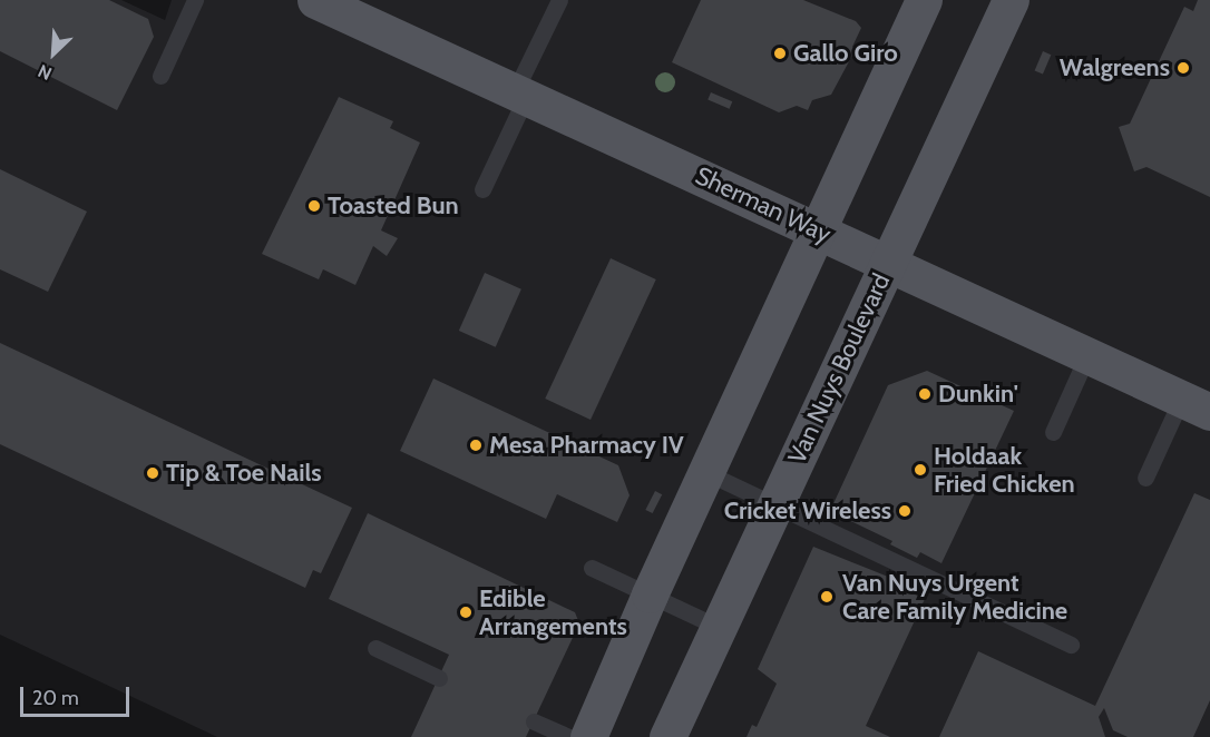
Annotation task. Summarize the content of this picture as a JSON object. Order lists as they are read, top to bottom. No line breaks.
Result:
{"streets":{"main road":["Sherman Way","Van Nuys Boulevard"]},"crossings":[["Sherman Way","Van Nuys Boulevard"]],"places":["Gallo Giro","Walgreens","Toasted Bun","Dunkin'","Mesa Pharmacy IV","Holdaak Fried Chicken","Tip & Toe Nails","Cricket Wireless","Van Nuys Urgent Care Family Medicine","Edible Arrangements"],"scale_bar":"20 m","north":"bottom left"}
